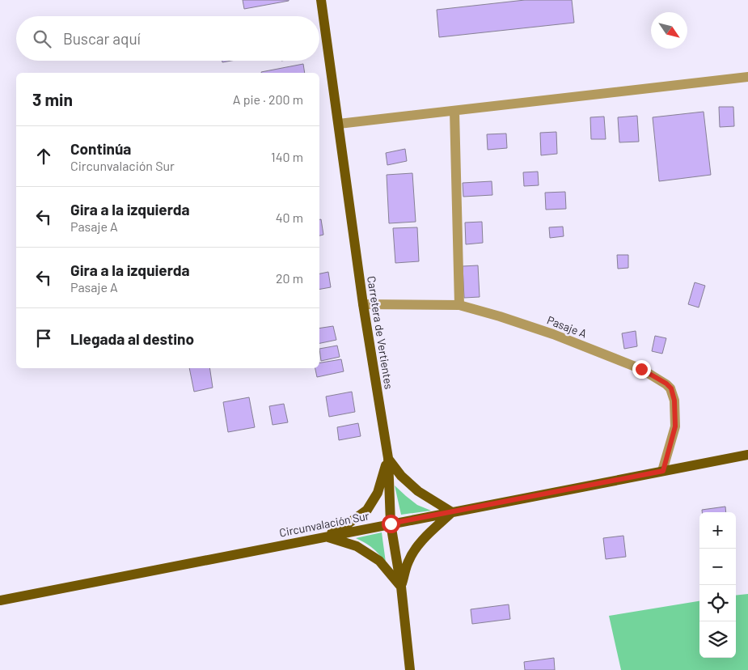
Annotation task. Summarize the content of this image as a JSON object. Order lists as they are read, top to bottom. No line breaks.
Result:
{"streets":{"main road":["Carretera de Vertientes","Circunvalación Sur"],"street":["Pasaje A"]},"crossings":[["Pasaje A","Carretera de Vertientes"],["Pasaje A","Circunvalación Sur"],["Carretera de Vertientes","Circunvalación Sur"]],"north":"bottom right","page":{"search":"Buscar aquí","heading":["3 min","A pie · 200 m"],"list":[["Continúa","Circunvalación Sur","140 m"],["Gira a la izquierda","Pasaje A","40 m"],["Gira a la izquierda","Pasaje A","20 m"],"Llegada al destino"],"map_buttons":["+","−"]}}
